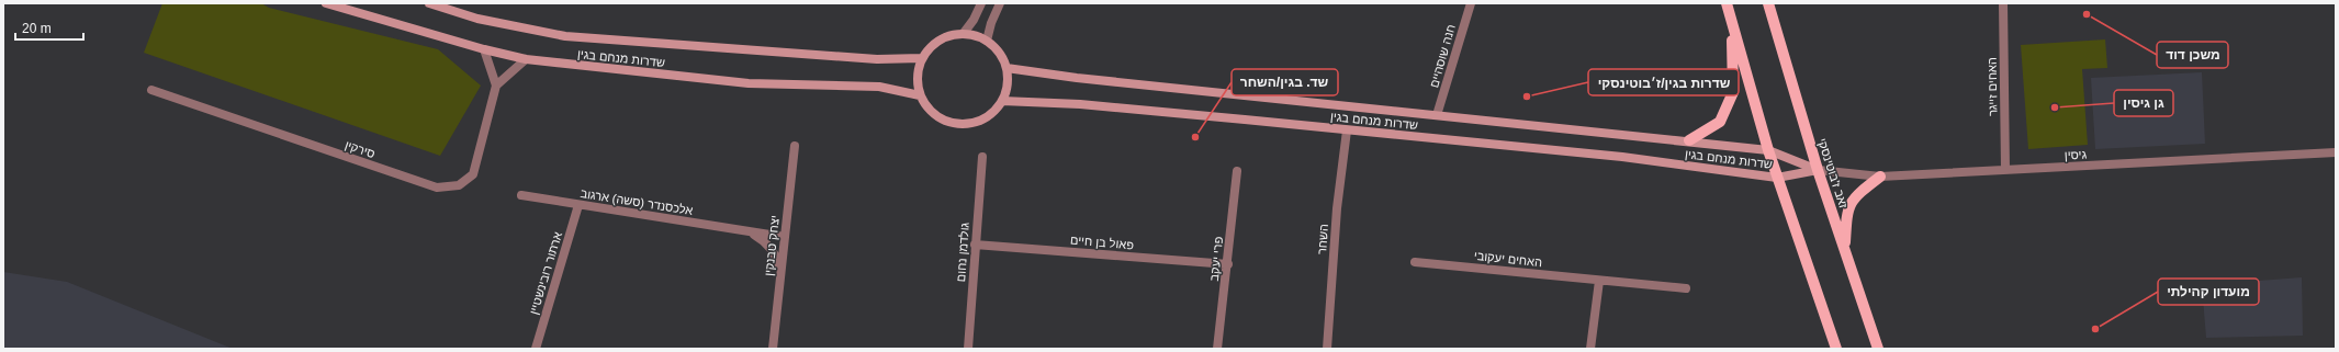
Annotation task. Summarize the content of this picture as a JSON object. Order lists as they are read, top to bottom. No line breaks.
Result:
{"streets":{"main road":["זאב ז'בוטינסקי"],"street":["חנה שוסהיים","שדרות מנחם בגין","האחים זייגר","סירקין","גיסין","אלכסנדר (סשה) ארגוב","השחר","פאול בן חיים","יצחק טבנקין","גולדמן נחום","פרי יעקב","האחים יעקובי","ארתור רובינשטיין"]},"crossings":[["חנה שוסהיים","שדרות מנחם בגין"],["שדרות מנחם בגין","גיסין"],["שדרות מנחם בגין","זאב ז'בוטינסקי"],["שדרות מנחם בגין","השחר"],["האחים זייגר","גיסין"],["גיסין","זאב ז'בוטינסקי"],["אלכסנדר (סשה) ארגוב","יצחק טבנקין"],["אלכסנדר (סשה) ארגוב","ארתור רובינשטיין"],["פאול בן חיים","גולדמן נחום"],["פאול בן חיים","פרי יעקב"]],"places":["משכן דוד","שדרות בגין/ז׳בוטינסקי","גן גיסין","שד. בגין/השחר","מועדון קהילתי"],"scale_bar":"20 m"}
